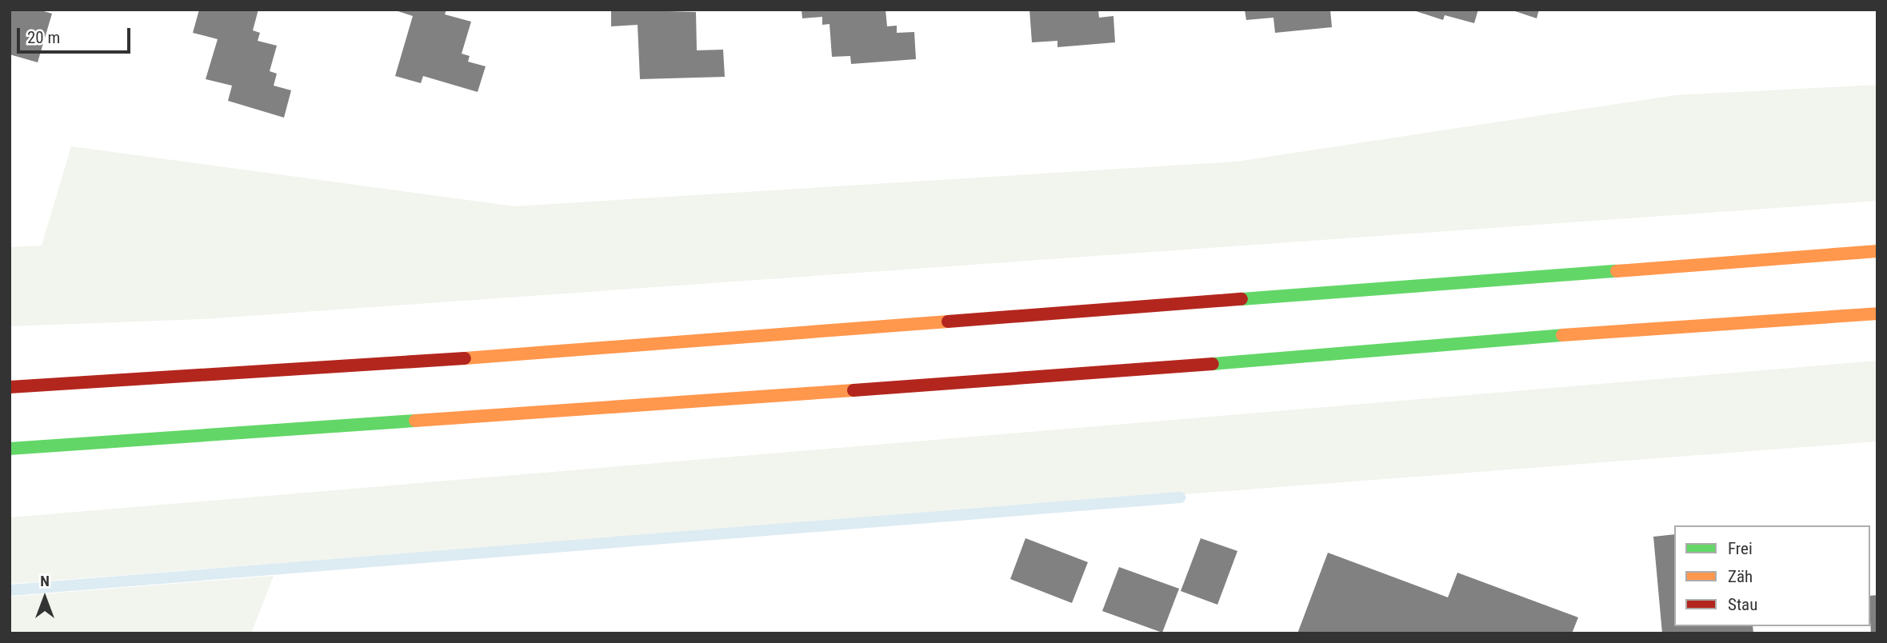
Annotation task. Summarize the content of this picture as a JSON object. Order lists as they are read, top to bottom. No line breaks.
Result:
{"legend":["Frei","Zäh","Stau"],"scale_bar":"20 m","north":"top"}
